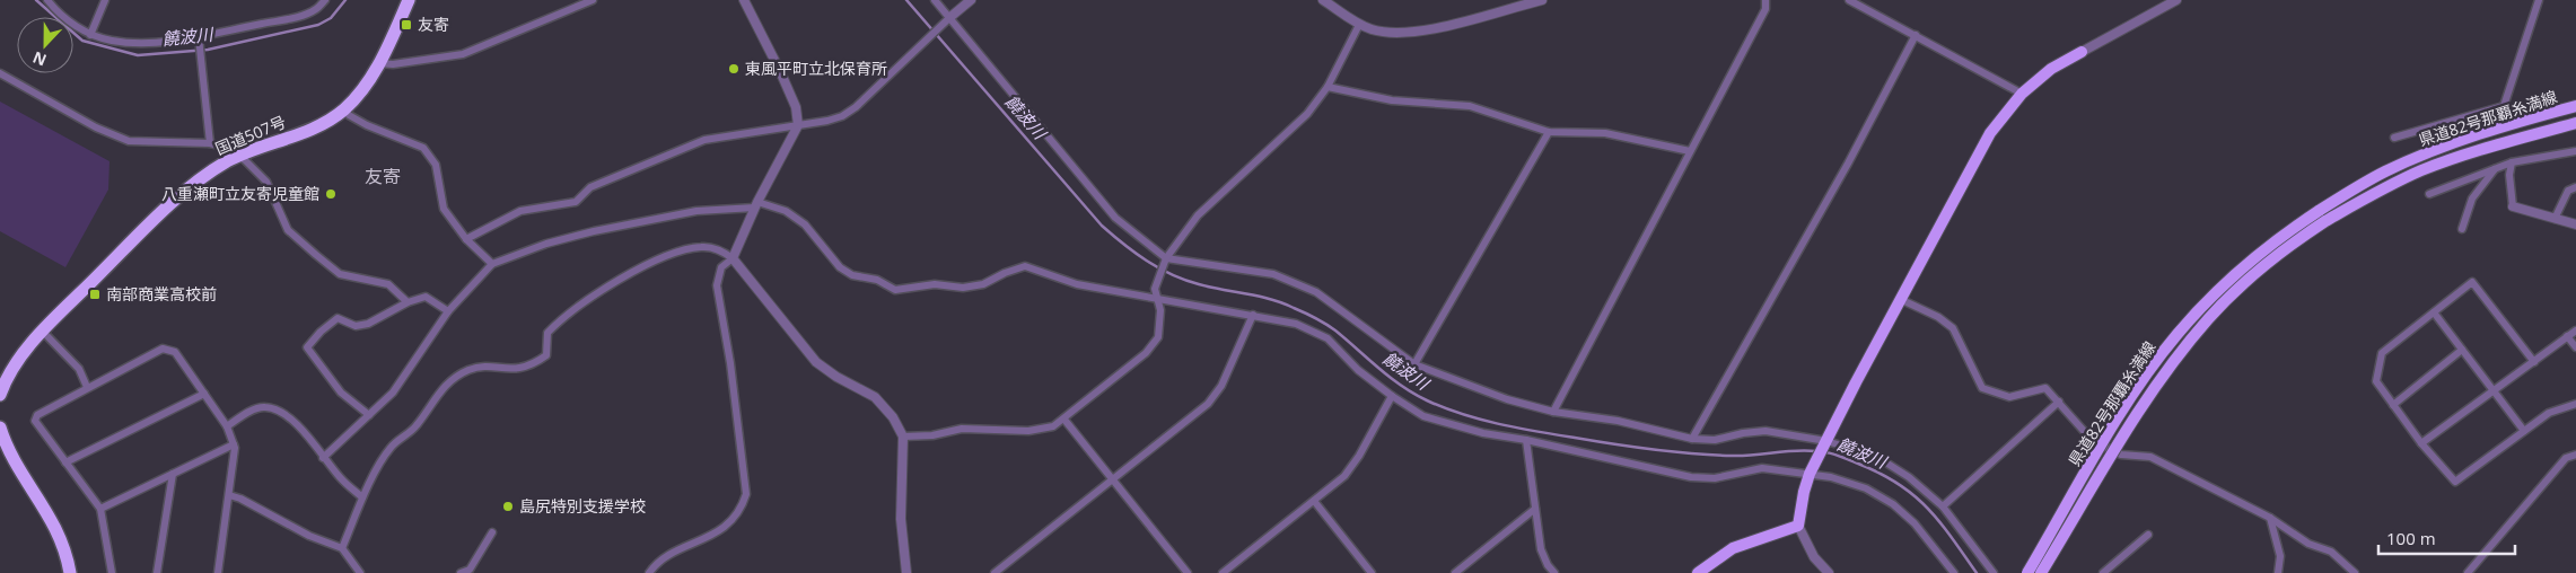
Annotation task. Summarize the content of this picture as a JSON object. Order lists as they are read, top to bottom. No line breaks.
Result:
{"streets":{"highway":["国道507号"],"main road":["県道82号那覇糸満線"]},"districts":["友寄"],"water":["饒波川"],"places":{"transit":["友寄","南部商業高校前"],"other":["東風平町立北保育所","八重瀬町立友寄児童館","島尻特別支援学校"]},"scale_bar":"100 m","north":"bottom"}
